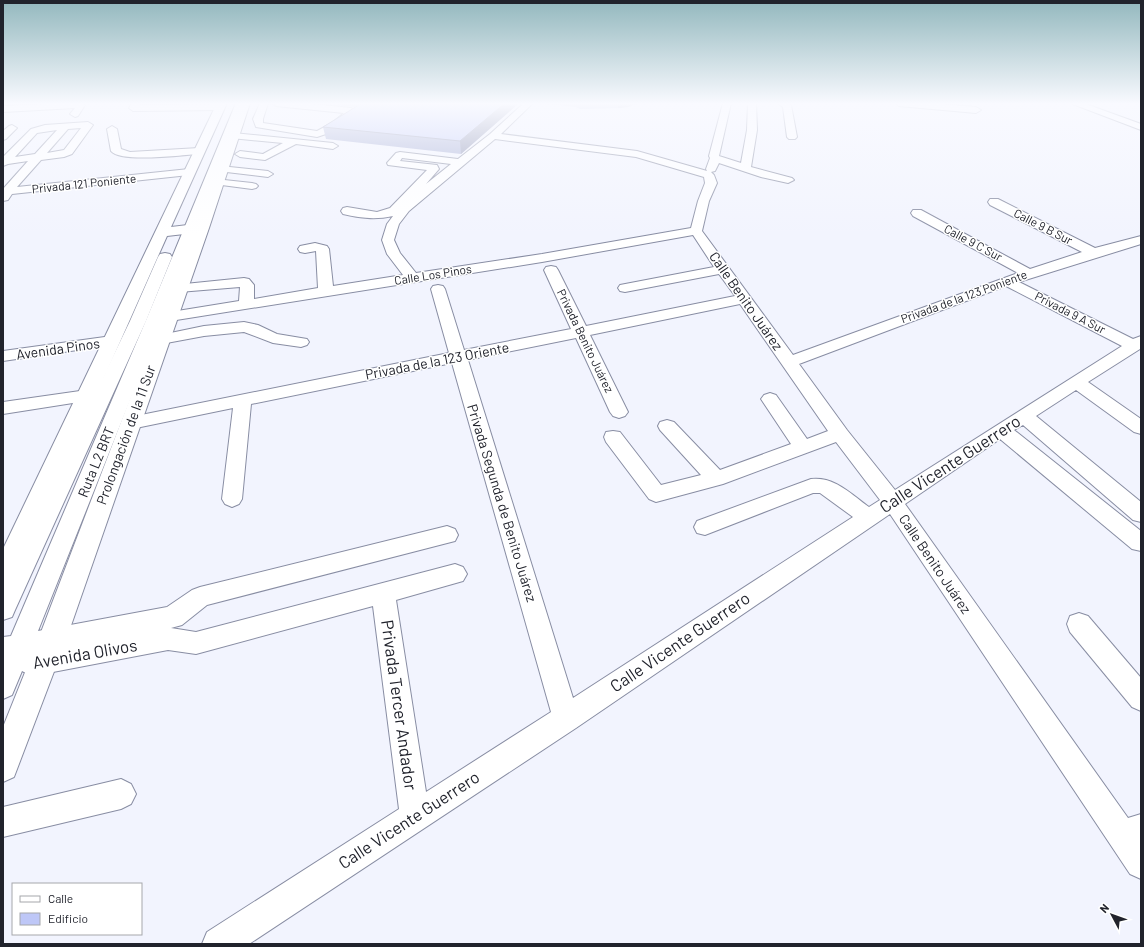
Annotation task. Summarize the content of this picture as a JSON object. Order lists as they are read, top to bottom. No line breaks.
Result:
{"streets":{"main road":["Prolongación de la 11 Sur"],"street":["Privada 121 Poniente","Calle 9 B Sur","Calle 9 C Sur","Calle Los Pinos","Privada de la 123 Poniente","Calle Benito Juárez","Privada 9 A Sur","Privada Benito Juárez","Avenida Pinos","Privada de la 123 Oriente","Ruta L2 BRT","Calle Vicente Guerrero","Privada Segunda de Benito Juárez","Avenida Olivos","Privada Tercer Andador"]},"crossings":[["Privada 121 Poniente","Prolongación de la 11 Sur"],["Calle 9 B Sur","Privada de la 123 Poniente"],["Calle 9 C Sur","Privada de la 123 Poniente"],["Calle Los Pinos","Calle Benito Juárez"],["Calle Los Pinos","Prolongación de la 11 Sur"],["Privada de la 123 Poniente","Calle Benito Juárez"],["Privada de la 123 Poniente","Privada 9 A Sur"],["Calle Benito Juárez","Privada de la 123 Oriente"],["Calle Benito Juárez","Calle Vicente Guerrero"],["Privada 9 A Sur","Calle Vicente Guerrero"],["Privada Benito Juárez","Privada de la 123 Oriente"],["Avenida Pinos","Prolongación de la 11 Sur"],["Privada de la 123 Oriente","Prolongación de la 11 Sur"],["Privada de la 123 Oriente","Privada Segunda de Benito Juárez"],["Prolongación de la 11 Sur","Ruta L2 BRT"],["Prolongación de la 11 Sur","Avenida Olivos"],["Ruta L2 BRT","Avenida Olivos"],["Calle Vicente Guerrero","Privada Segunda de Benito Juárez"],["Calle Vicente Guerrero","Privada Tercer Andador"]],"legend":["Calle","Edificio"],"north":"top left"}
